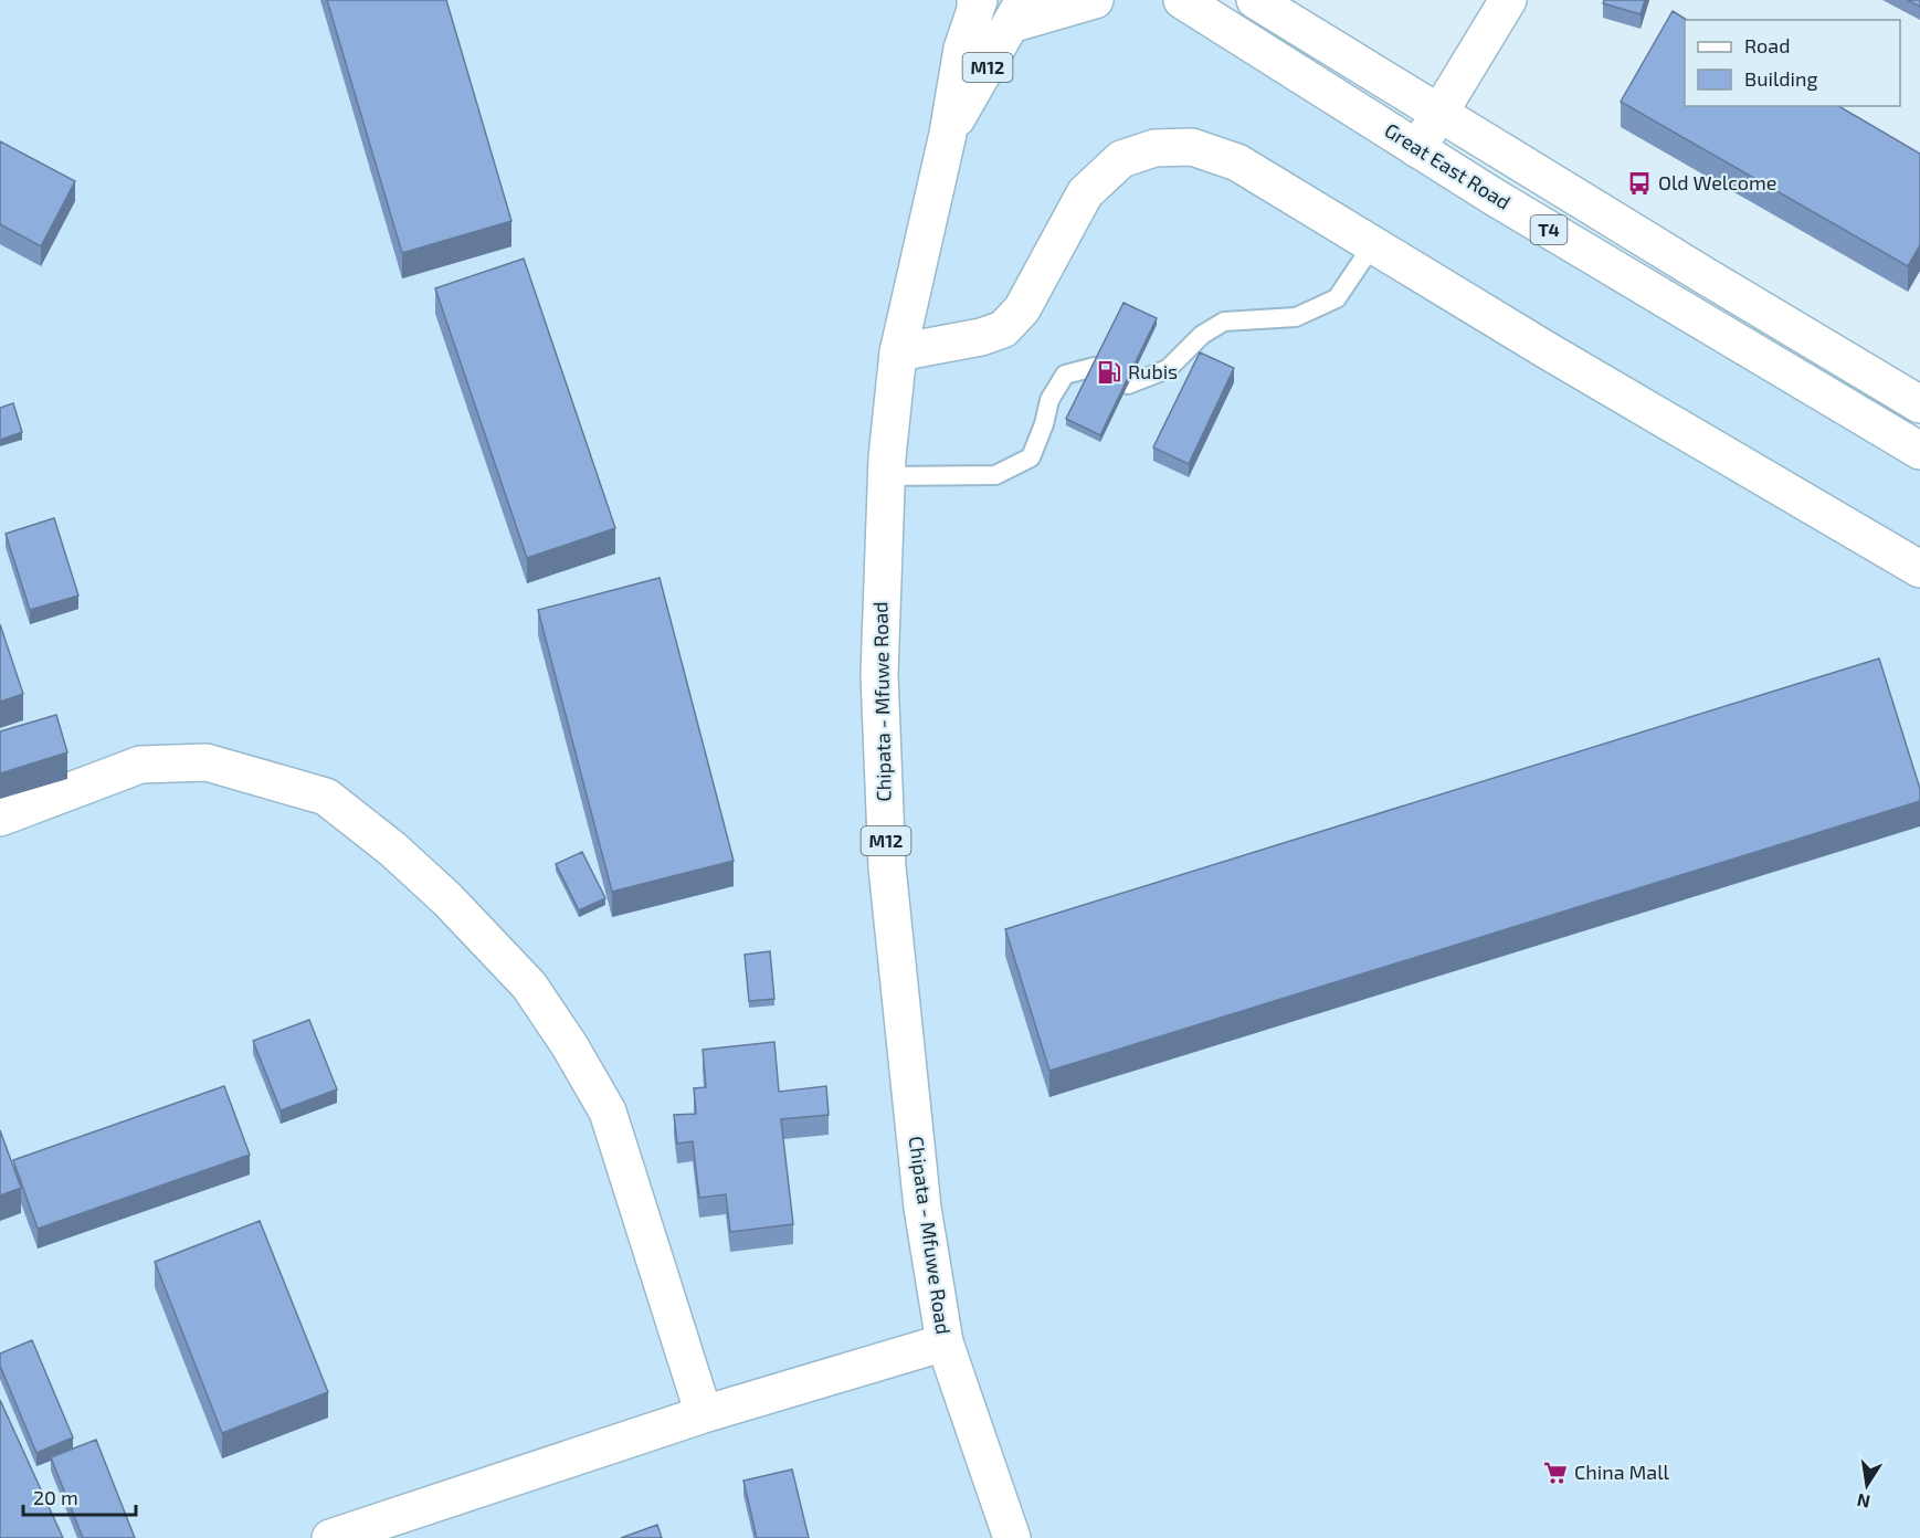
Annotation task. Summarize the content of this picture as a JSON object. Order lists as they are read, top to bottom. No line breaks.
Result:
{"streets":{"main road":["M12","Great East Road","T4","Chipata - Mfuwe Road"]},"crossings":[["M12","Chipata - Mfuwe Road"]],"places":{"bus stop":["Old Welcome"],"fuel station":["Rubis"],"supermarket":["China Mall"]},"legend":["Road","Building"],"scale_bar":"20 m","north":"bottom"}
